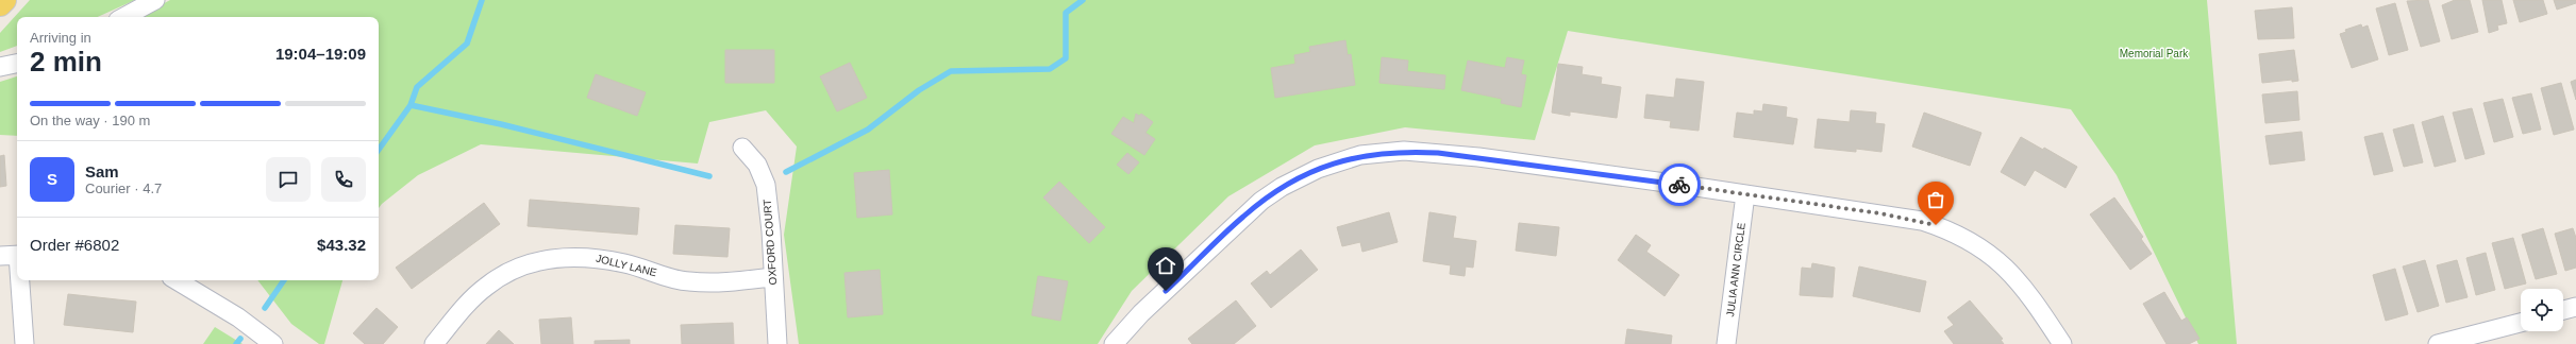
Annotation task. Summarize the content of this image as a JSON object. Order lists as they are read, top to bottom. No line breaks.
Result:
{"streets":{"street":["OXFORD COURT","JOLLY LANE","JULIA ANN CIRCLE"]},"crossings":[["OXFORD COURT","JOLLY LANE"]],"parks":["Memorial Park"],"page":{"heading":["2 min","Arriving in","19:04–19:09"],"panel":["Sam","Courier · 4.7","Order #6802","$43.32"],"bar":"On the way · 190 m","round":"S"}}
